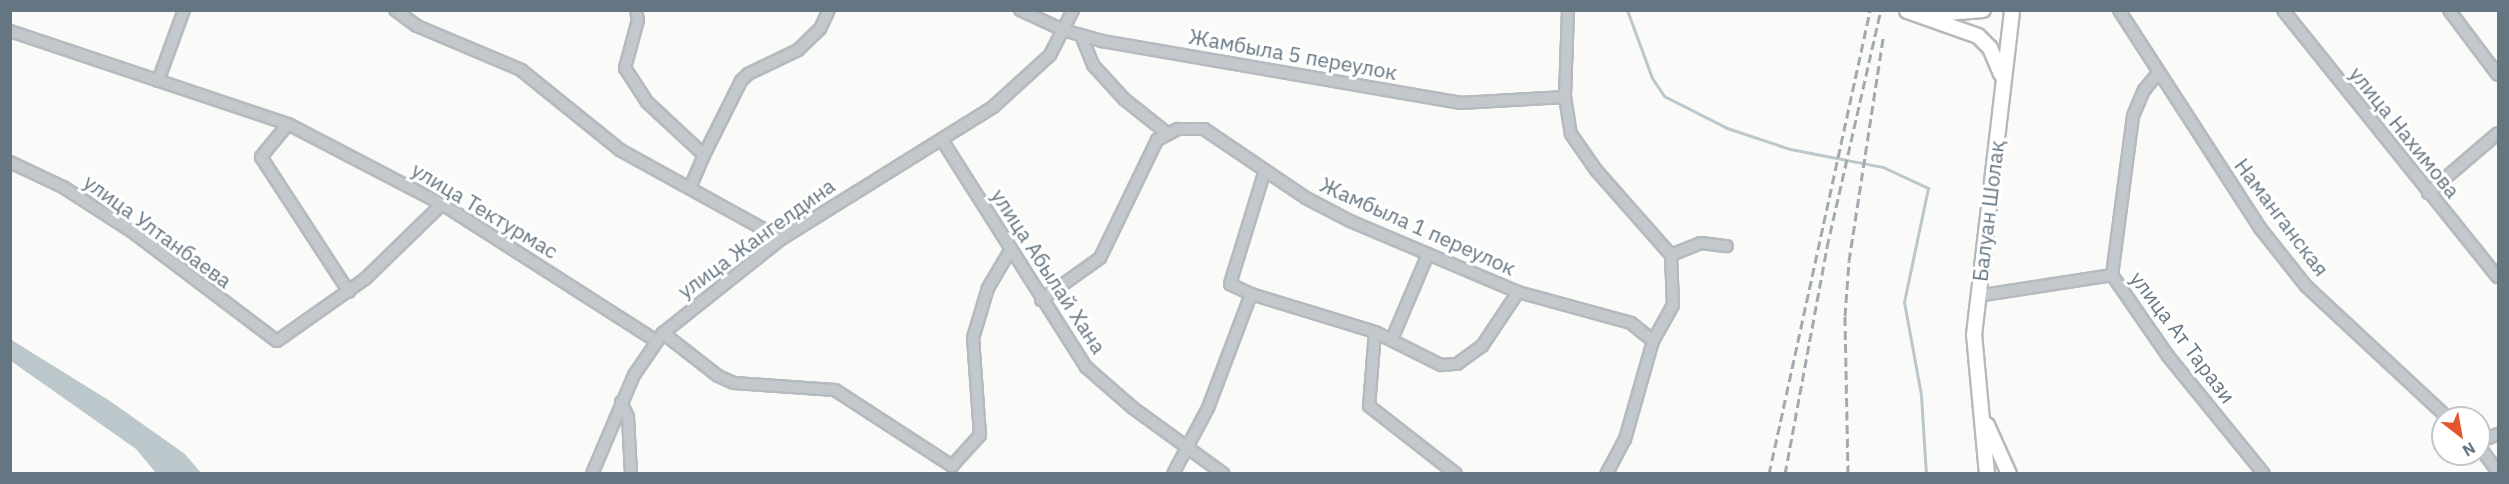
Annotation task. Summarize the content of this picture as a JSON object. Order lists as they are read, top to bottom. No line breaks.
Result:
{"streets":{"main road":["Балуан Шолақ"],"street":["Жамбыла 5 переулок","улица Нахимова","улица Тектурмас","Наманганская","Жамбыла 1 переулок","улица Ултанбаева","улица Жангелдина","улица Абылай Хана","улица Ат Тарази"]},"crossings":[["Жамбыла 5 переулок","улица Жангелдина"],["улица Тектурмас","улица Жангелдина"],["улица Тектурмас","улица Абылай Хана"],["Наманганская","улица Ат Тарази"],["улица Жангелдина","улица Абылай Хана"]],"north":"bottom right"}
